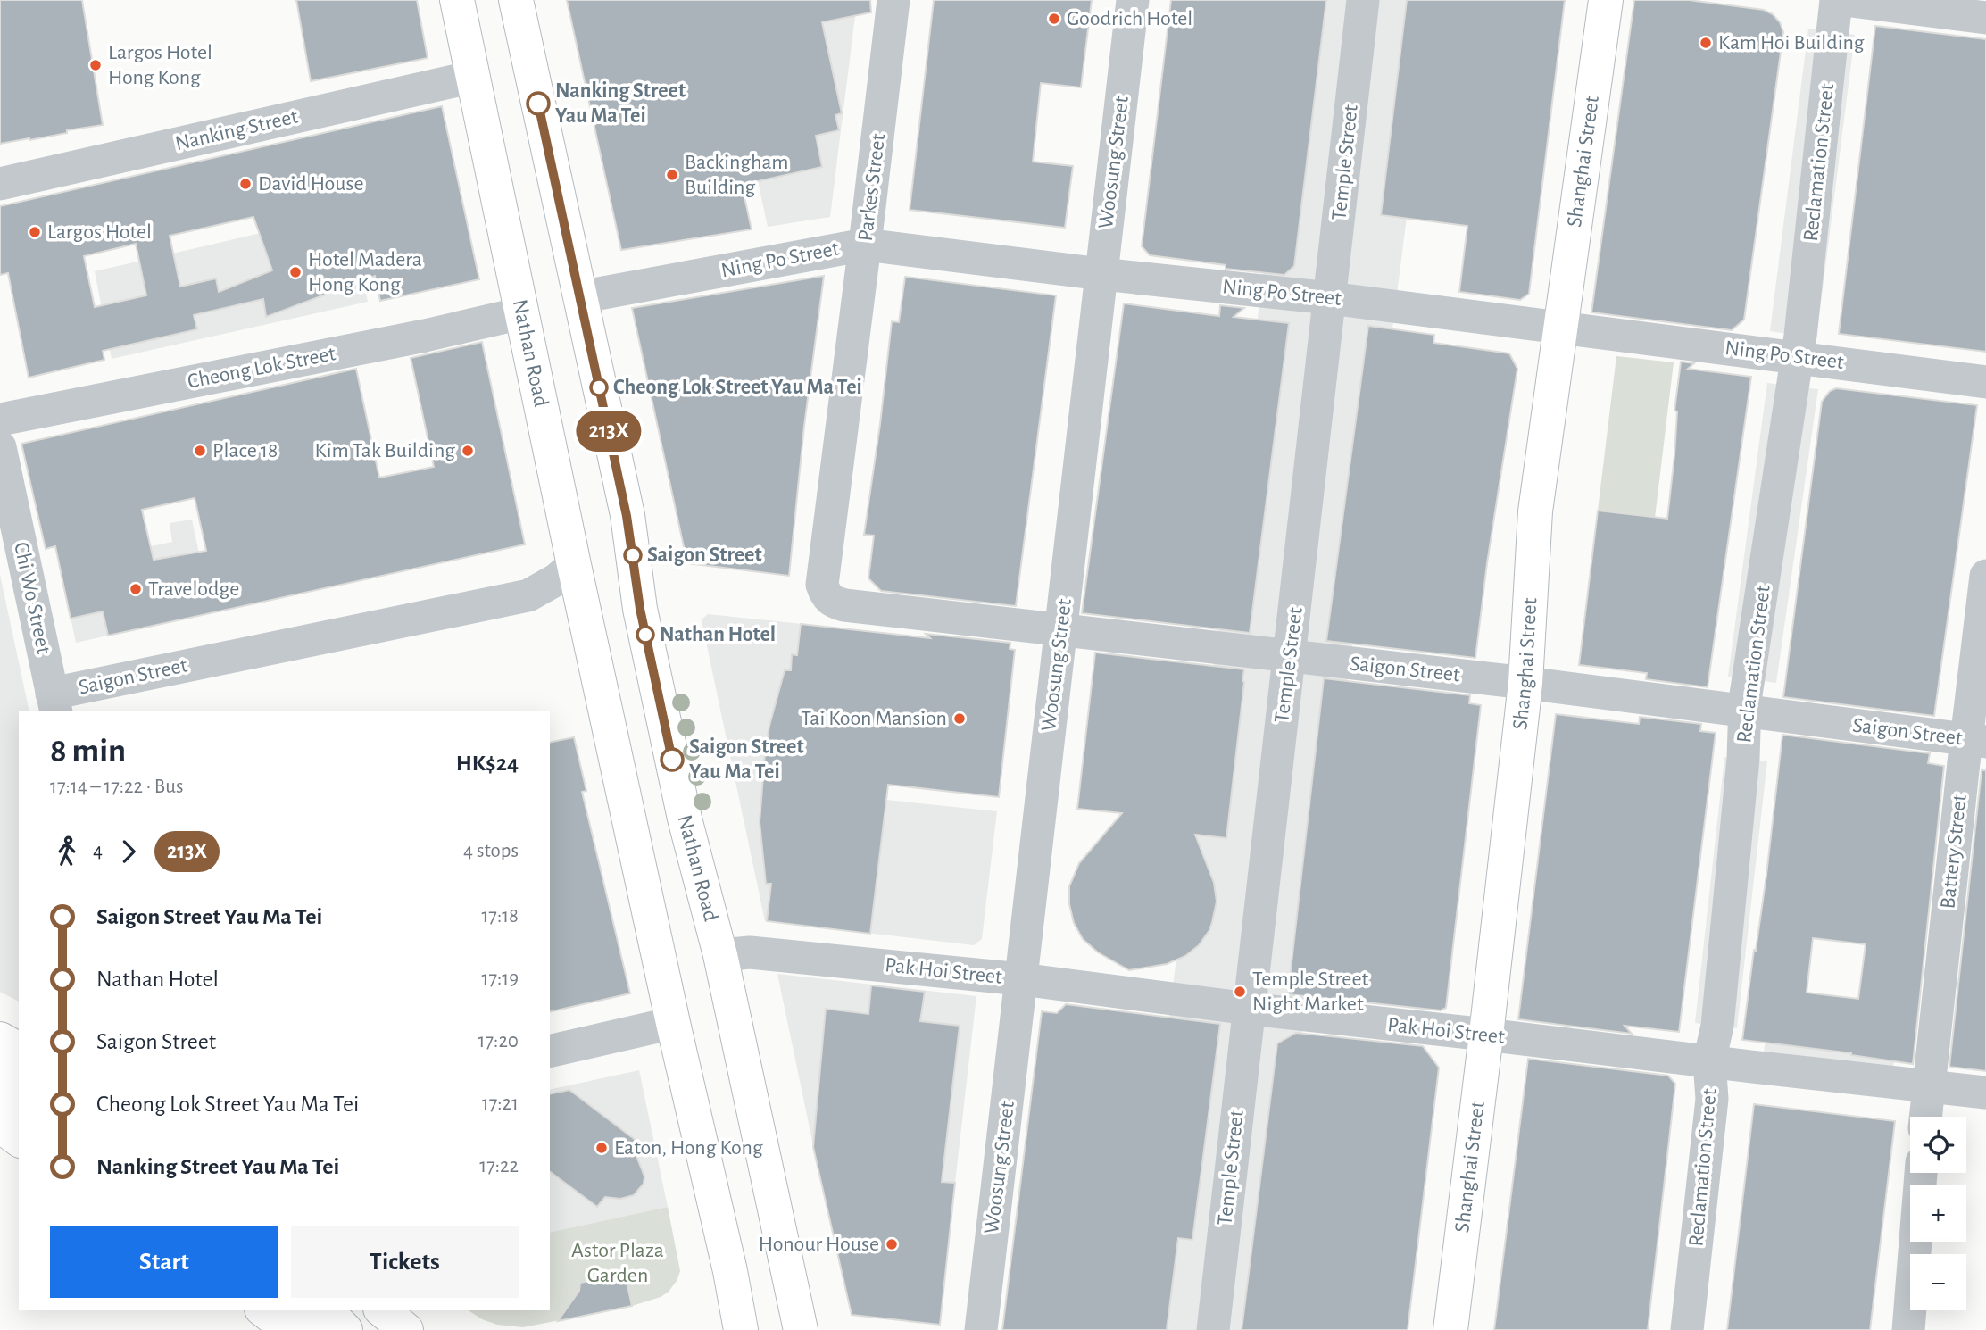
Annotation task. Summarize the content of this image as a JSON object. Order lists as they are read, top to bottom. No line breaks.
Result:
{"streets":{"main road":["Shanghai Street","Nathan Road"],"street":["Nanking Street","Woosung Street","Temple Street","Reclamation Street","Parkes Street","Ning Po Street","Cheong Lok Street","Chi Wo Street","Saigon Street","Battery Street","Pak Hoi Street"]},"crossings":[["Nanking Street","Nathan Road"],["Woosung Street","Ning Po Street"],["Woosung Street","Saigon Street"],["Woosung Street","Pak Hoi Street"],["Temple Street","Ning Po Street"],["Temple Street","Saigon Street"],["Temple Street","Pak Hoi Street"],["Shanghai Street","Ning Po Street"],["Shanghai Street","Saigon Street"],["Shanghai Street","Pak Hoi Street"],["Reclamation Street","Ning Po Street"],["Reclamation Street","Saigon Street"],["Reclamation Street","Pak Hoi Street"],["Parkes Street","Ning Po Street"],["Parkes Street","Saigon Street"],["Ning Po Street","Nathan Road"],["Nathan Road","Cheong Lok Street"],["Nathan Road","Saigon Street"],["Nathan Road","Pak Hoi Street"],["Chi Wo Street","Saigon Street"],["Saigon Street","Battery Street"],["Battery Street","Pak Hoi Street"]],"parks":["Astor Plaza Garden"],"places":["Goodrich Hotel","Kam Hoi Building","Largos Hotel Hong Kong","Nanking Street Yau Ma Tei","Backingham Building","David House","Largos Hotel","Hotel Madera Hong Kong","Cheong Lok Street Yau Ma Tei","Place 18","Kim Tak Building","Saigon Street","Travelodge","Nathan Hotel","Tai Koon Mansion","Saigon Street Yau Ma Tei","Temple Street Night Market","Eaton, Hong Kong","Honour House"],"lines":["bus line 213X"],"page":{"on_map":"213X","heading":["8 min","17:14 – 17:22 · Bus","HK$24"],"legs":["4","213X","4 stops"],"list":[{"name":"Saigon Street Yau Ma Tei","value":"17:18"},{"name":"Nathan Hotel","value":"17:19"},{"name":"Saigon Street","value":"17:20"},{"name":"Cheong Lok Street Yau Ma Tei","value":"17:21"},{"name":"Nanking Street Yau Ma Tei","value":"17:22"}],"map_buttons":["+","−"],"buttons":["Start","Tickets"]}}
